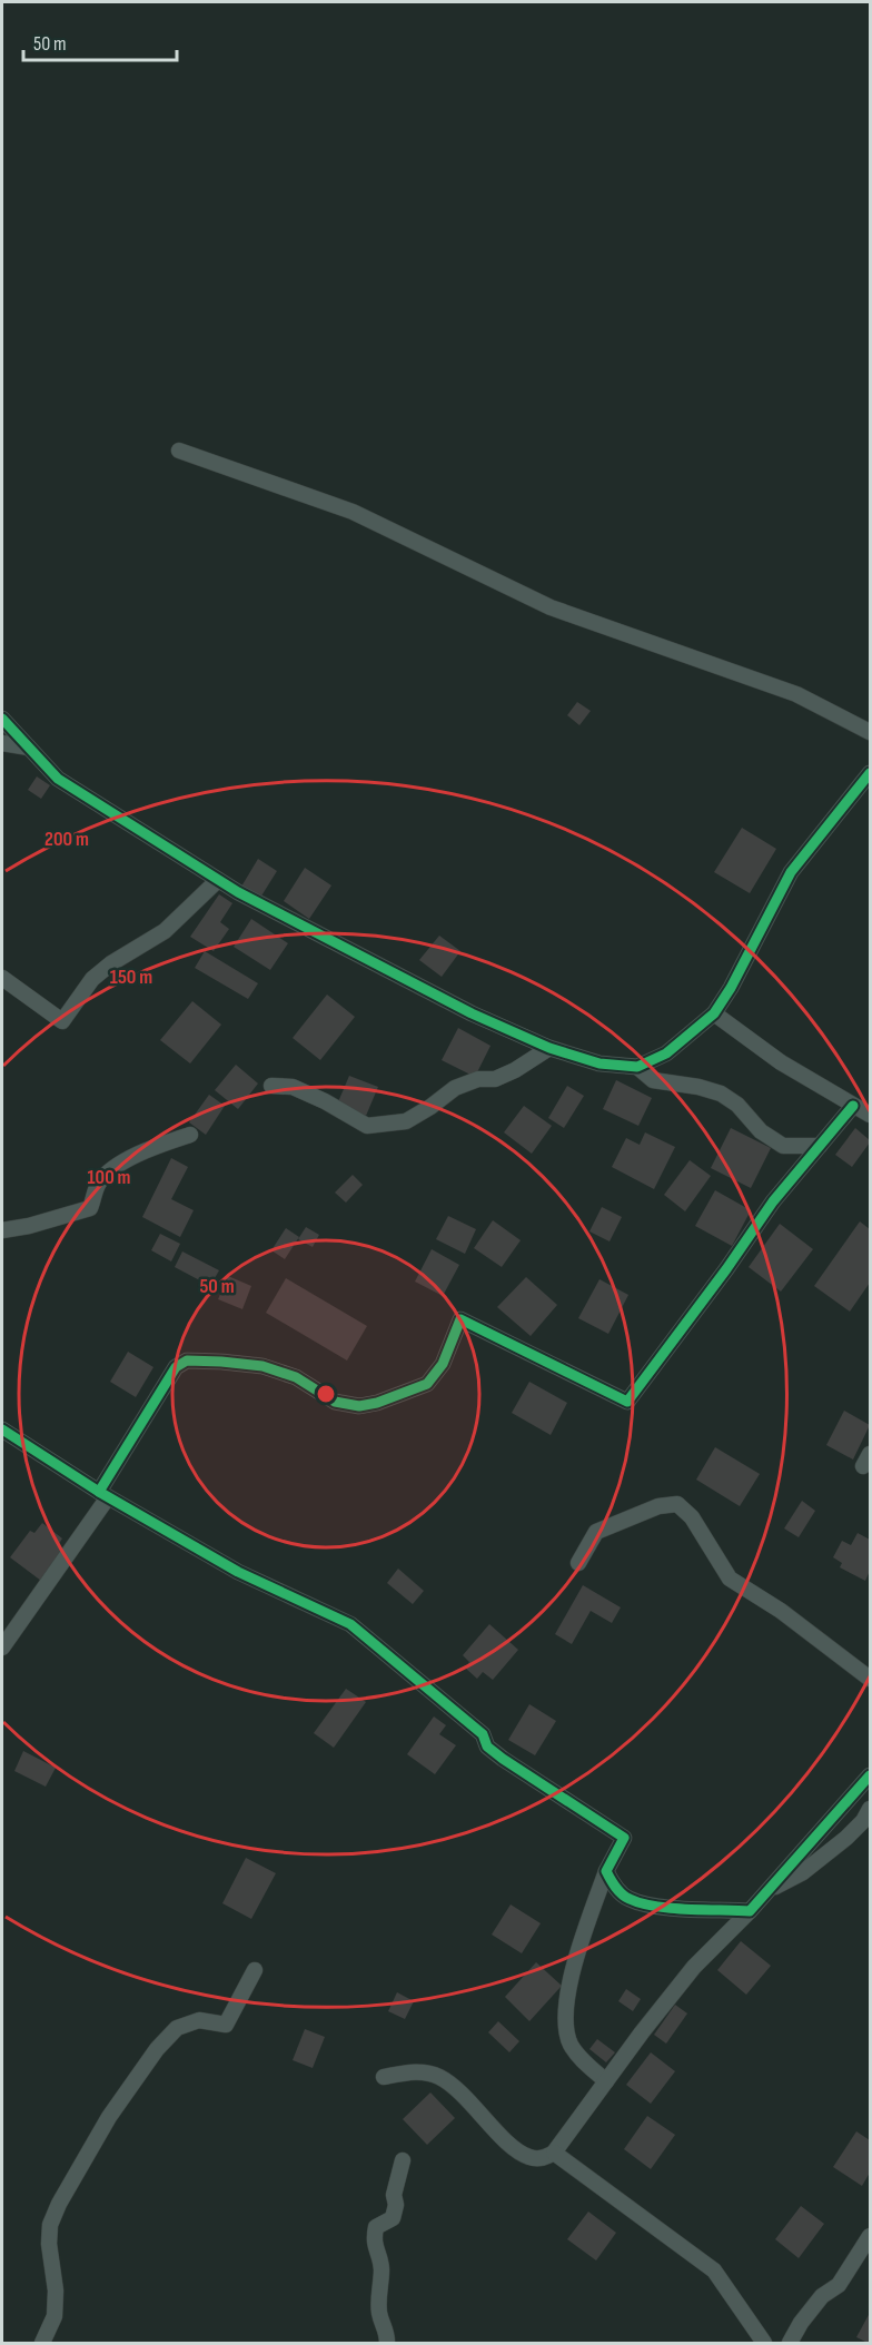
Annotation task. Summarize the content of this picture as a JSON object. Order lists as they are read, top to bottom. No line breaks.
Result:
{"scale_bar":"50 m","rings":["200 m","150 m","100 m","50 m"]}
